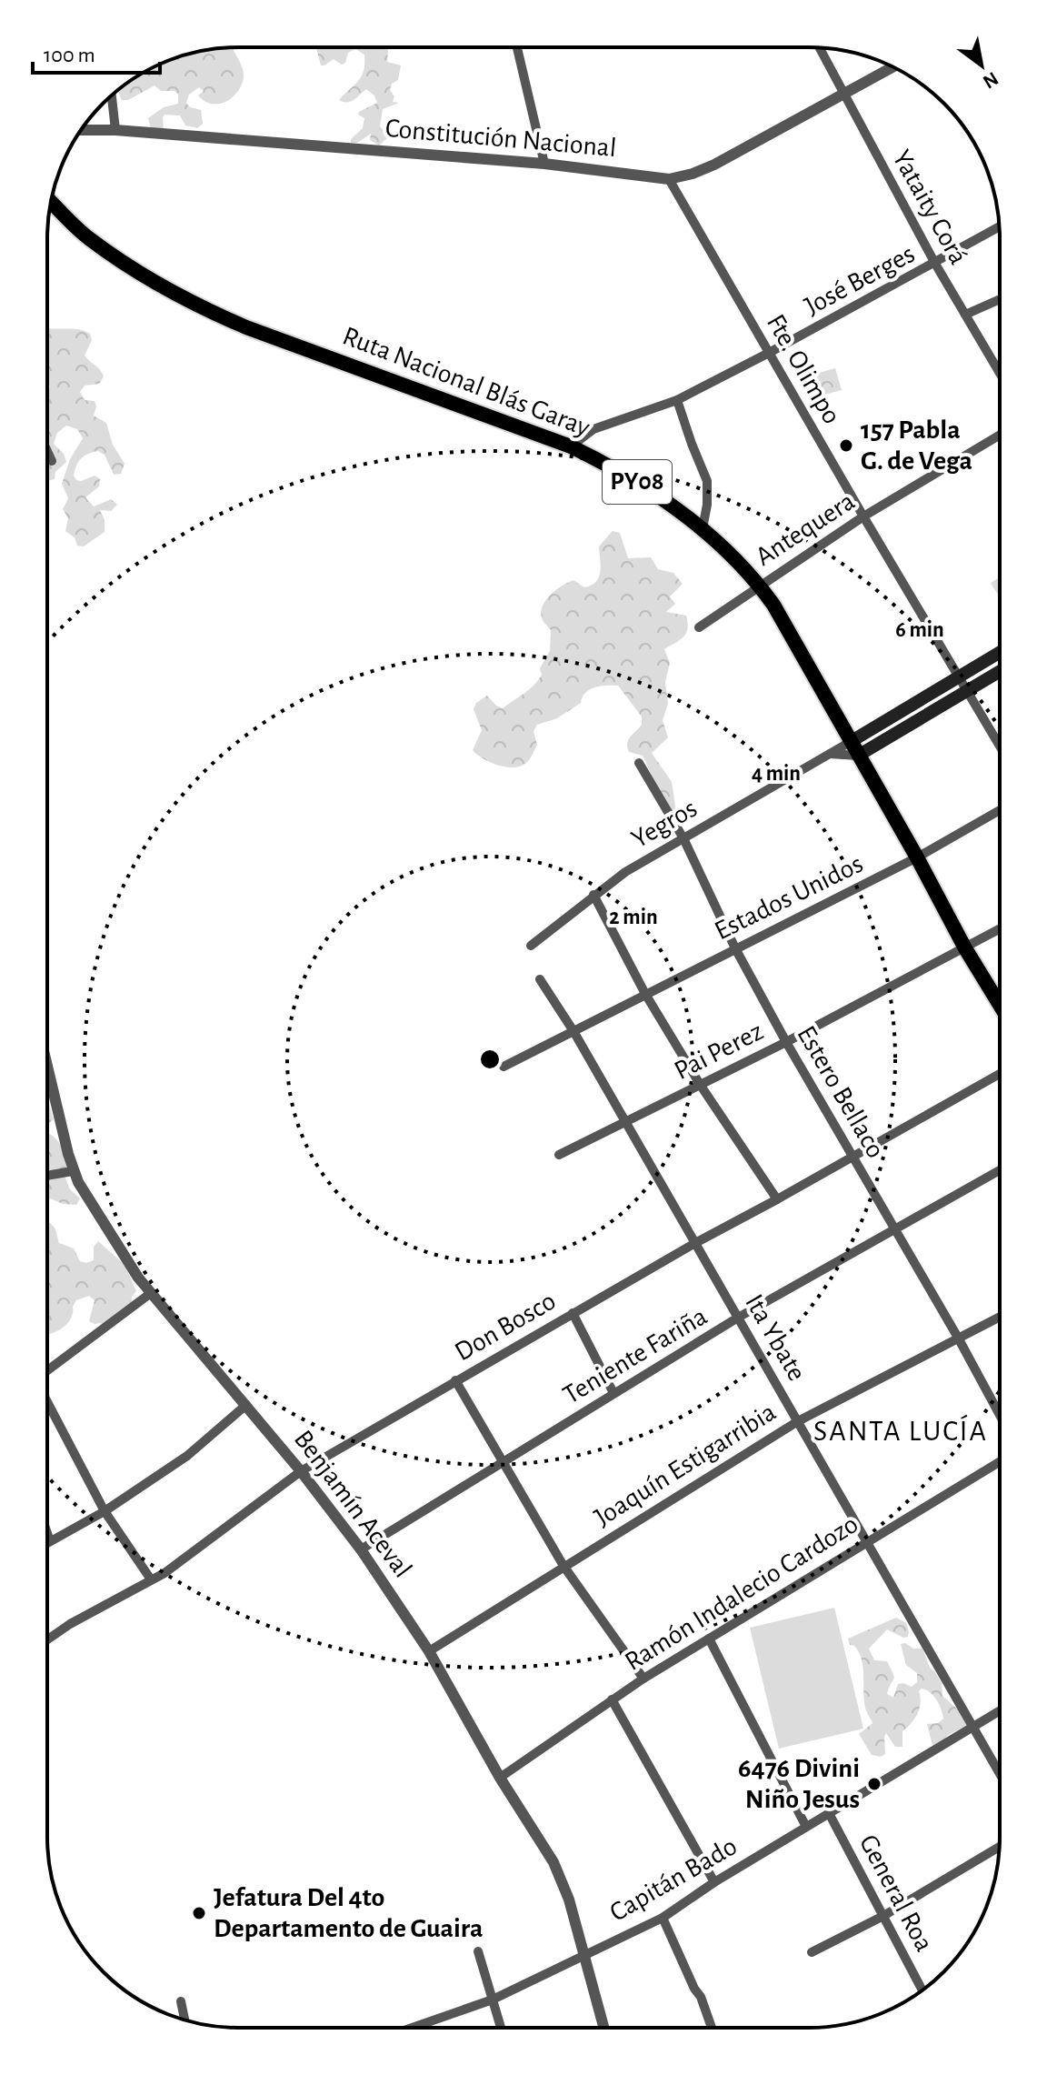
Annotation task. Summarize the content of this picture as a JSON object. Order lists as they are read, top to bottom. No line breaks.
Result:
{"streets":{"highway":["Ruta Nacional Blás Garay","PY08"],"street":["Constitución Nacional","Yataity Corá","José Berges","Fte. Olimpo","Antequera","Yegros","Estados Unidos","Pai Perez","Estero Bellaco","Don Bosco","Ita Ybate","Teniente Fariña","Joaquín Estigarribia","Benjamín Aceval","Ramón Indalecio Cardozo","Capitán Bado","General Roa"]},"crossings":[["Constitución Nacional","Yataity Corá"],["Constitución Nacional","Fte. Olimpo"],["Yataity Corá","José Berges"],["José Berges","Fte. Olimpo"],["José Berges","Ruta Nacional Blás Garay"],["Fte. Olimpo","Antequera"],["Ruta Nacional Blás Garay","Antequera"],["Ruta Nacional Blás Garay","Yegros"],["Ruta Nacional Blás Garay","Estados Unidos"],["Ruta Nacional Blás Garay","Pai Perez"],["Yegros","Estero Bellaco"],["Estados Unidos","Estero Bellaco"],["Estados Unidos","Ita Ybate"],["Pai Perez","Estero Bellaco"],["Pai Perez","Ita Ybate"],["Estero Bellaco","Don Bosco"],["Estero Bellaco","Teniente Fariña"],["Estero Bellaco","Joaquín Estigarribia"],["Don Bosco","Ita Ybate"],["Don Bosco","Benjamín Aceval"],["Ita Ybate","Teniente Fariña"],["Ita Ybate","Joaquín Estigarribia"],["Ita Ybate","Ramón Indalecio Cardozo"],["Ita Ybate","Capitán Bado"],["Teniente Fariña","Benjamín Aceval"],["Joaquín Estigarribia","Benjamín Aceval"],["Benjamín Aceval","Ramón Indalecio Cardozo"],["Benjamín Aceval","Capitán Bado"],["Capitán Bado","General Roa"]],"districts":["SANTA LUCÍA"],"places":["157 Pabla G. de Vega","6476 Divini Niño Jesus","Jefatura Del 4to Departamento de Guaira"],"scale_bar":"100 m","north":"bottom right","rings":["6 min","4 min","2 min"]}
